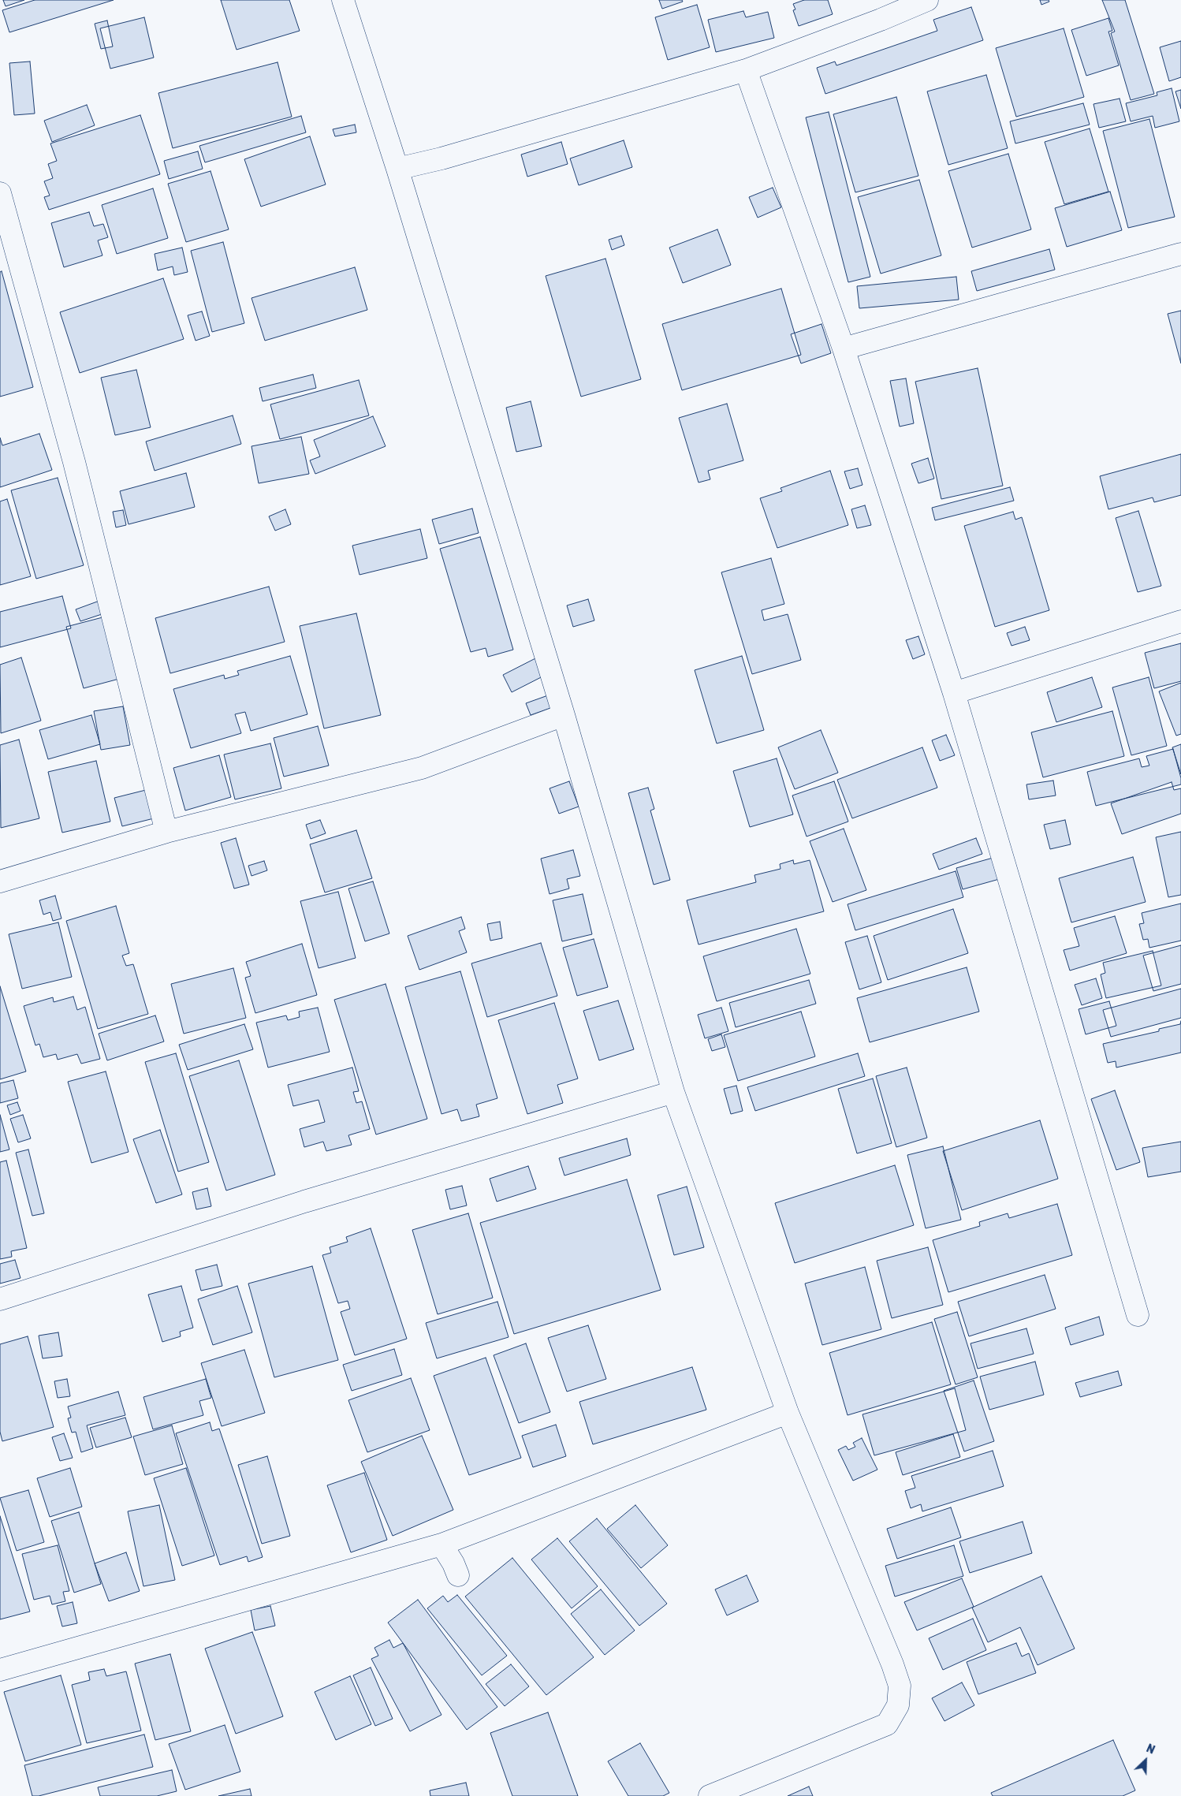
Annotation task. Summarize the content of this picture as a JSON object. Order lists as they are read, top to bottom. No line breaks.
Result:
{"north":"top right"}
